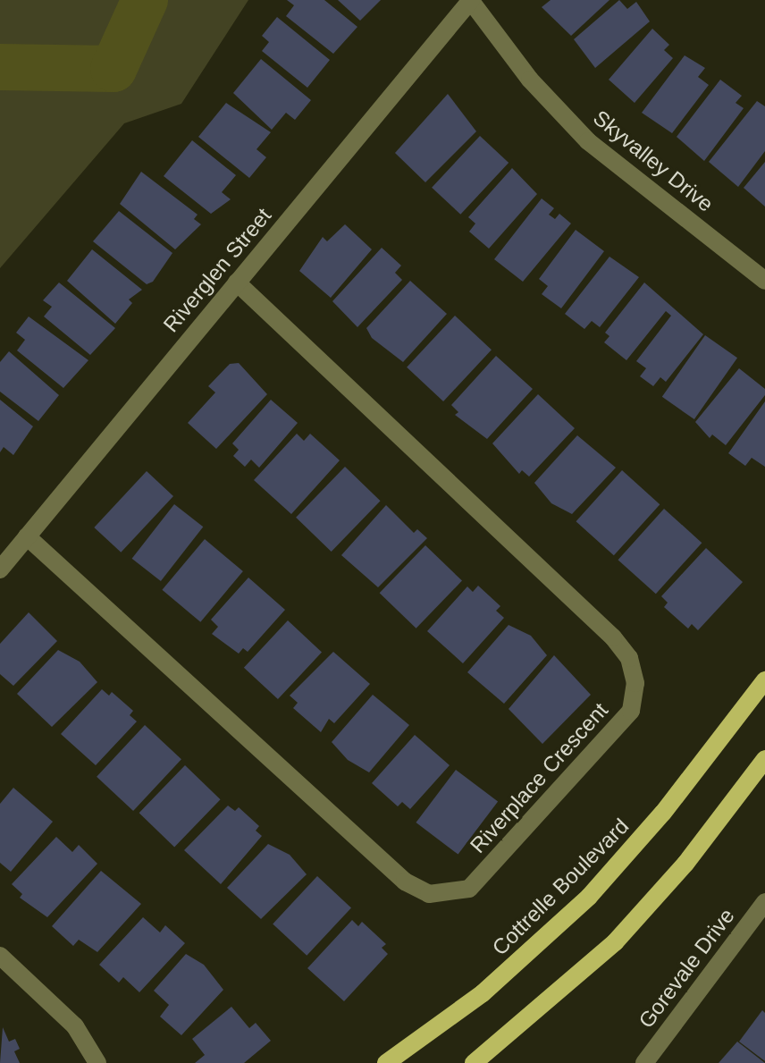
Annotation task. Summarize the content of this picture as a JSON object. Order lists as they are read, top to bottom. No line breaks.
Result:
{"streets":{"main road":["Cottrelle Boulevard"],"street":["Skyvalley Drive","Riverglen Street","Riverplace Crescent","Gorevale Drive"]},"crossings":[["Skyvalley Drive","Riverglen Street"],["Riverglen Street","Riverplace Crescent"]]}
